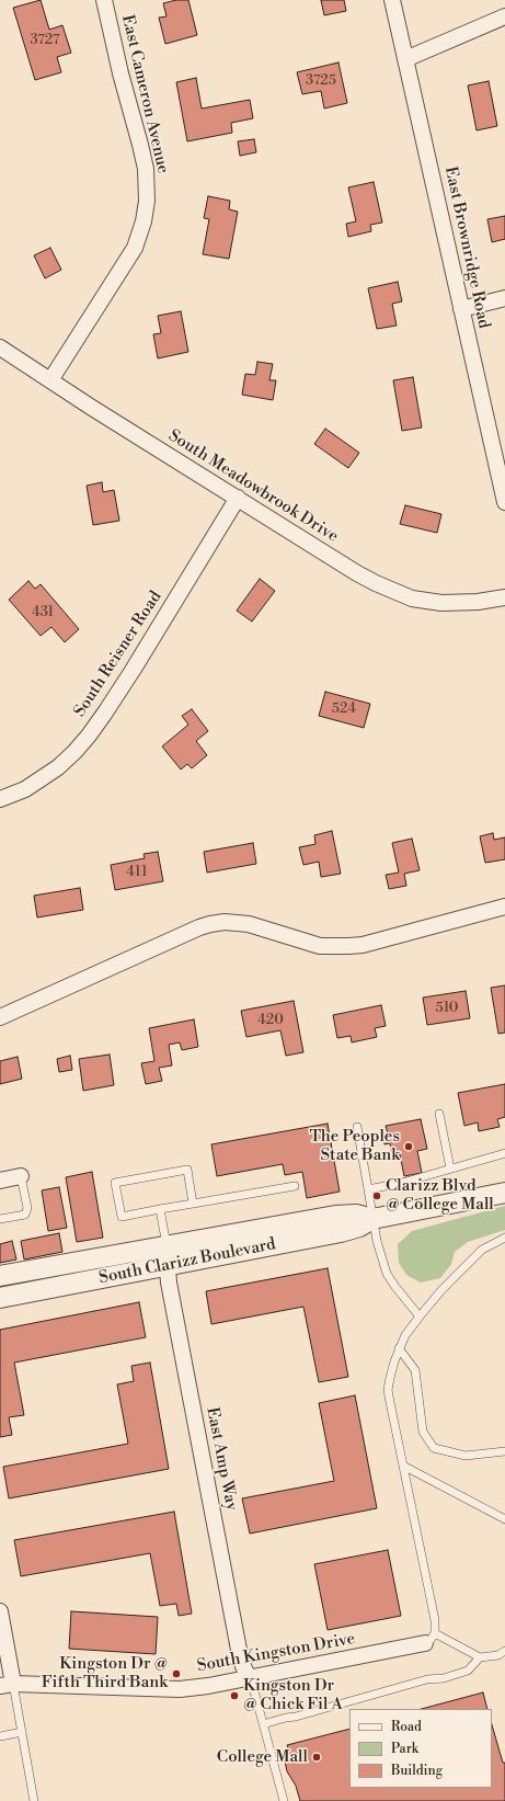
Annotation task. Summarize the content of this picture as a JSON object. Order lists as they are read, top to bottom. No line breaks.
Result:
{"streets":{"street":["East Cameron Avenue","East Brownridge Road","South Meadowbrook Drive","South Reisner Road","South Clarizz Boulevard","East Amp Way","South Kingston Drive"]},"crossings":[["East Cameron Avenue","South Meadowbrook Drive"],["South Meadowbrook Drive","South Reisner Road"],["South Clarizz Boulevard","East Amp Way"],["East Amp Way","South Kingston Drive"]],"places":["The Peoples State Bank","Clarizz Blvd @ College Mall","Kingston Dr @ Fifth Third Bank","Kingston Dr @ Chick Fil A","College Mall"],"house_numbers":["3727","3725","431","524","411","510","420"],"legend":["Road","Park","Building"]}
